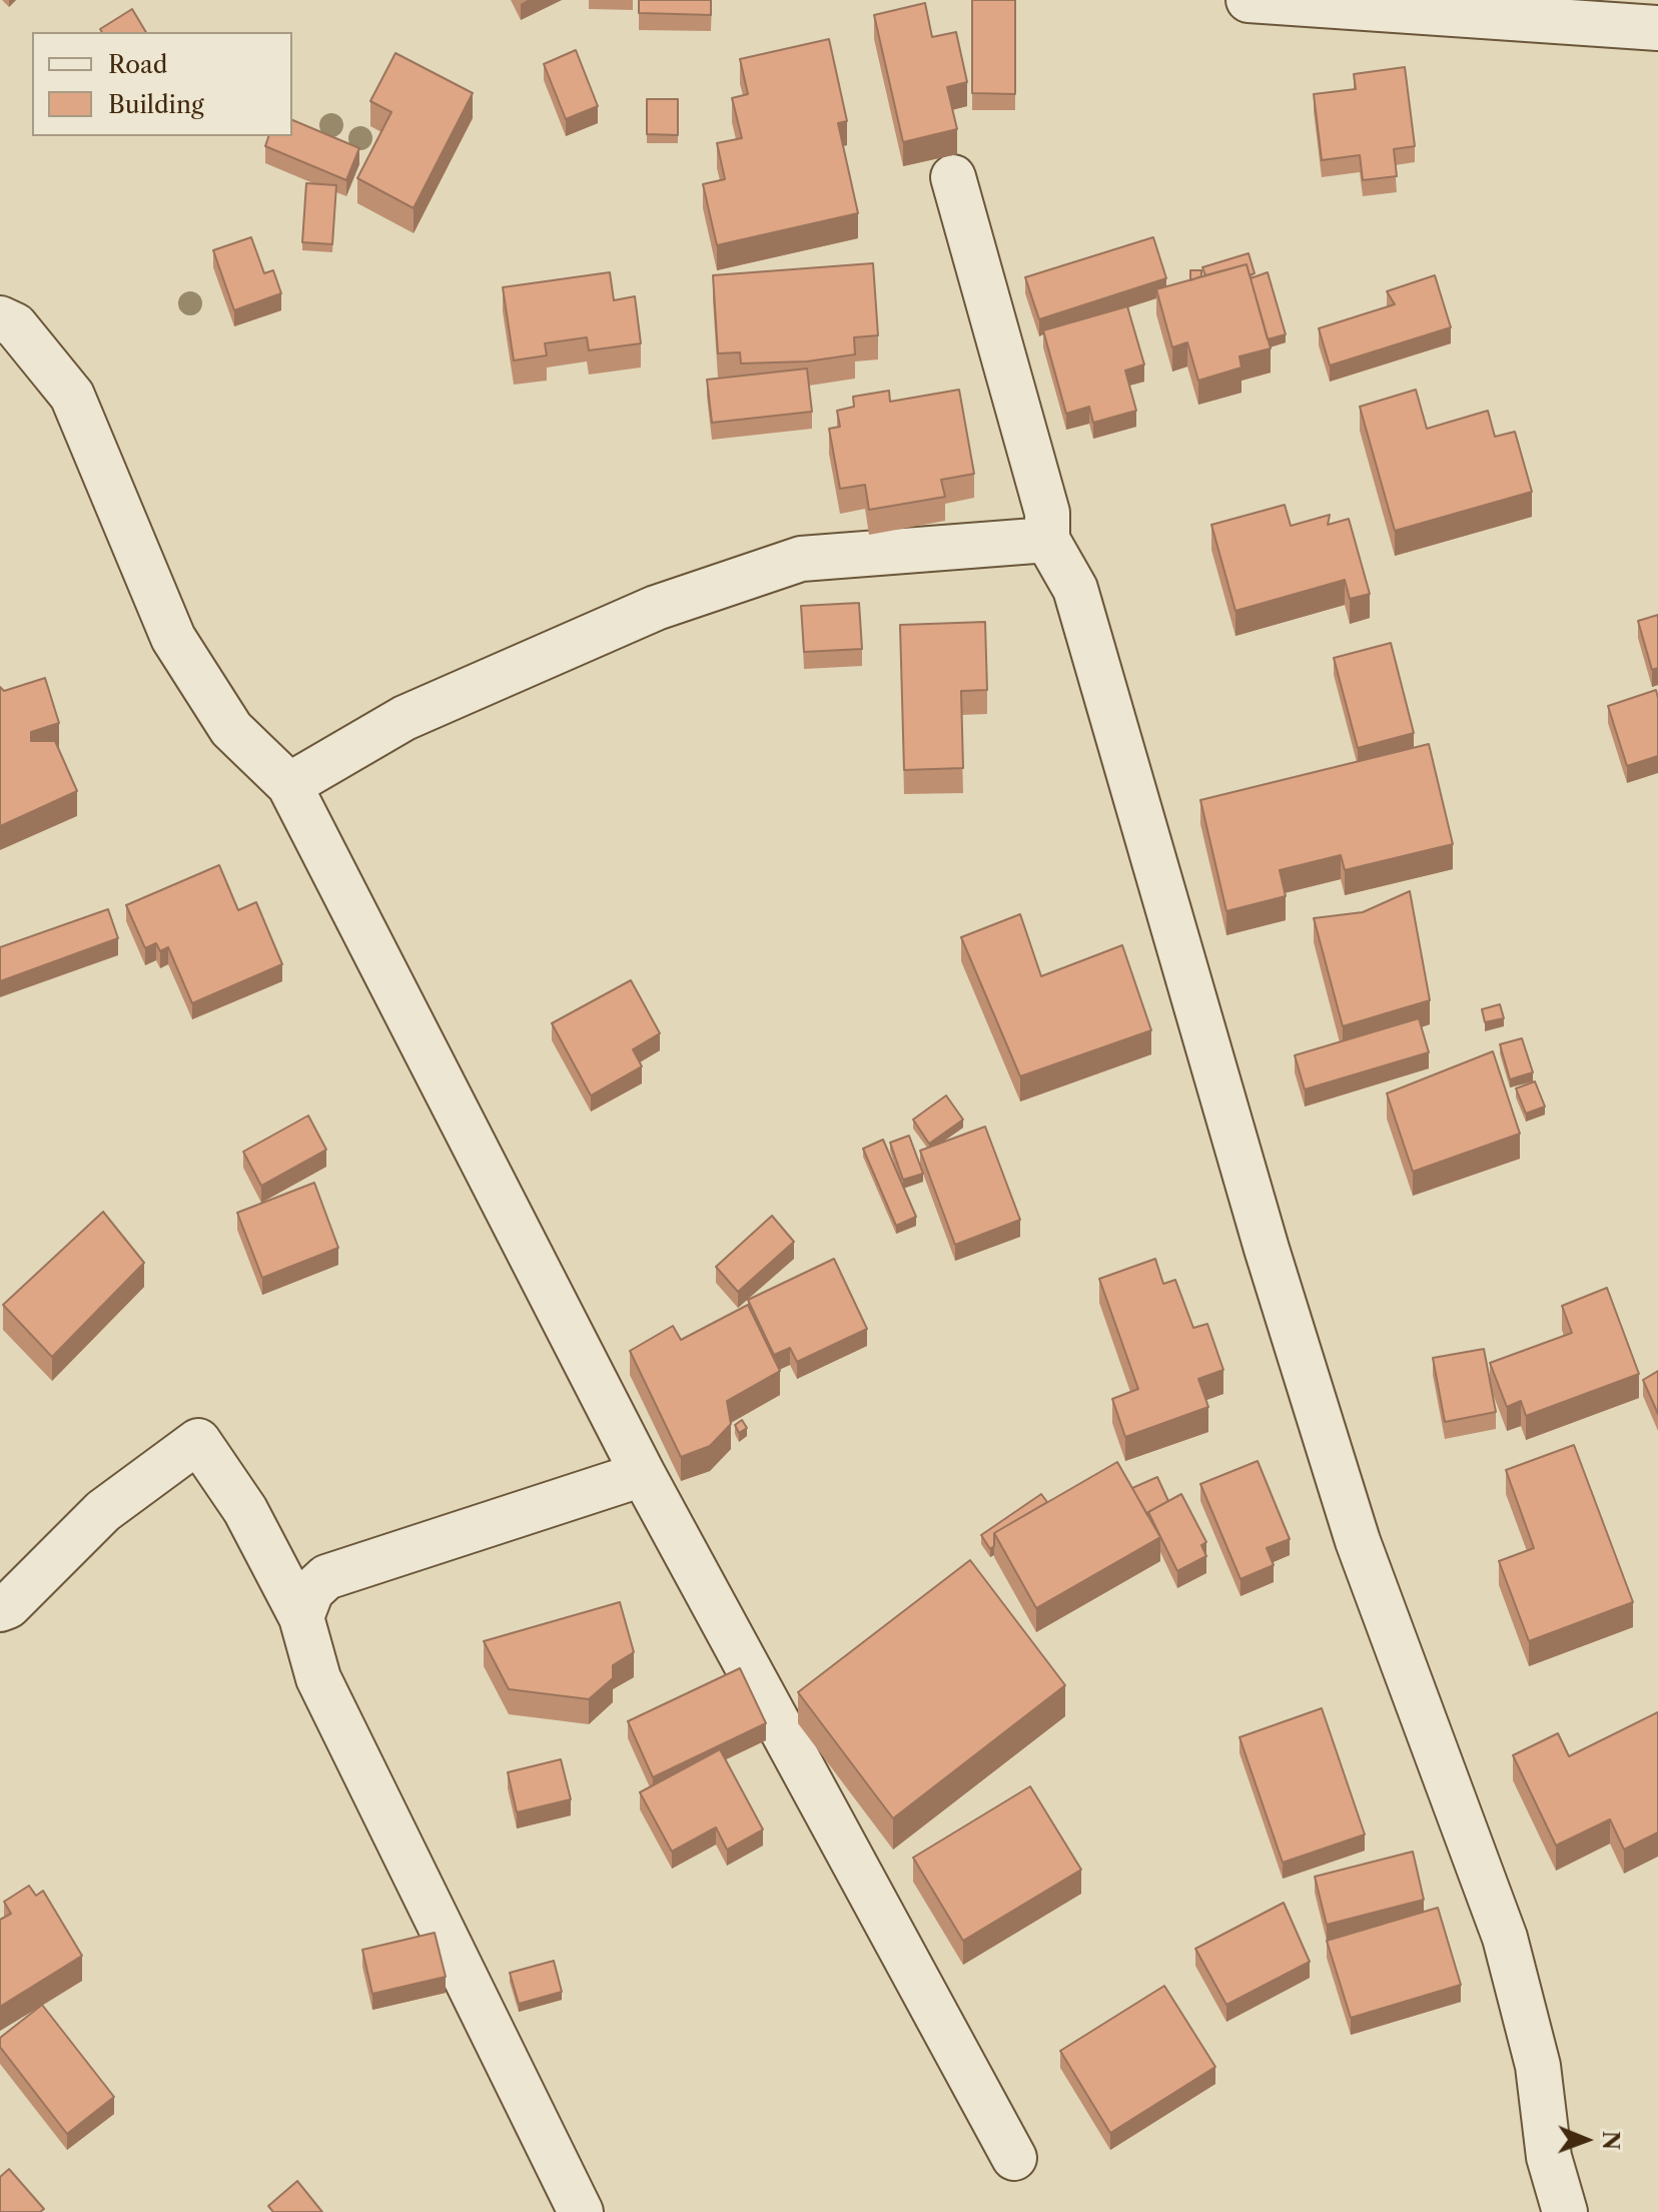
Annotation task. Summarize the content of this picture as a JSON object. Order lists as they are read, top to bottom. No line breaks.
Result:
{"legend":["Road","Building"],"north":"right"}
